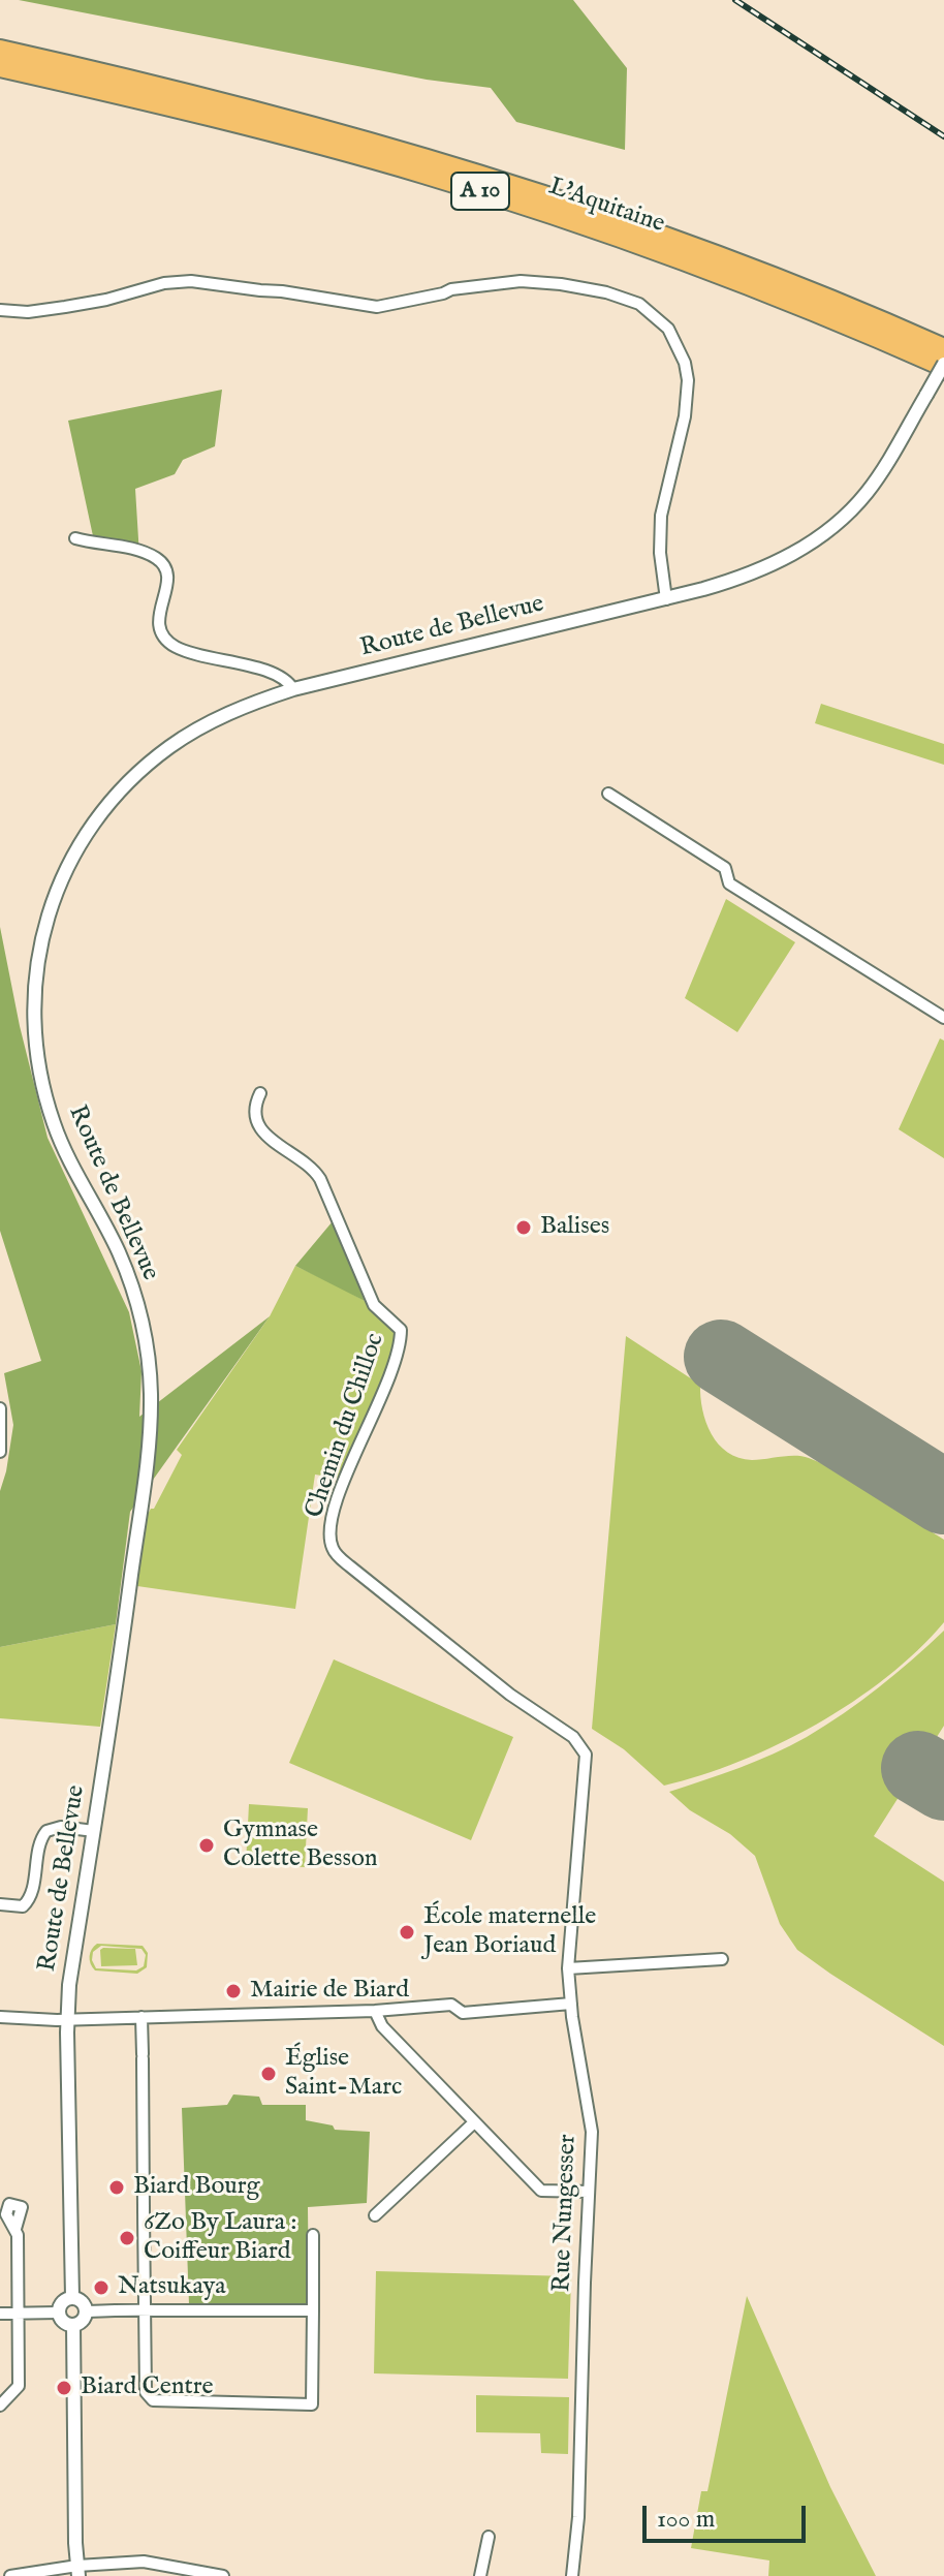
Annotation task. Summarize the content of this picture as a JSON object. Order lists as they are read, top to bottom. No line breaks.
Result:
{"streets":{"highway":["A 10","L'Aquitaine"],"street":["Route de Bellevue","Chemin du Chilloc","Rue Nungesser"]},"crossings":[["L'Aquitaine","Route de Bellevue"],["Chemin du Chilloc","Rue Nungesser"]],"places":["Balises","Gymnase Colette Besson","École maternelle Jean Boriaud","Mairie de Biard","Église Saint-Marc","Biard Bourg","6Zo By Laura : Coiffeur Biard","Natsukaya","Biard Centre"],"scale_bar":"100 m"}
